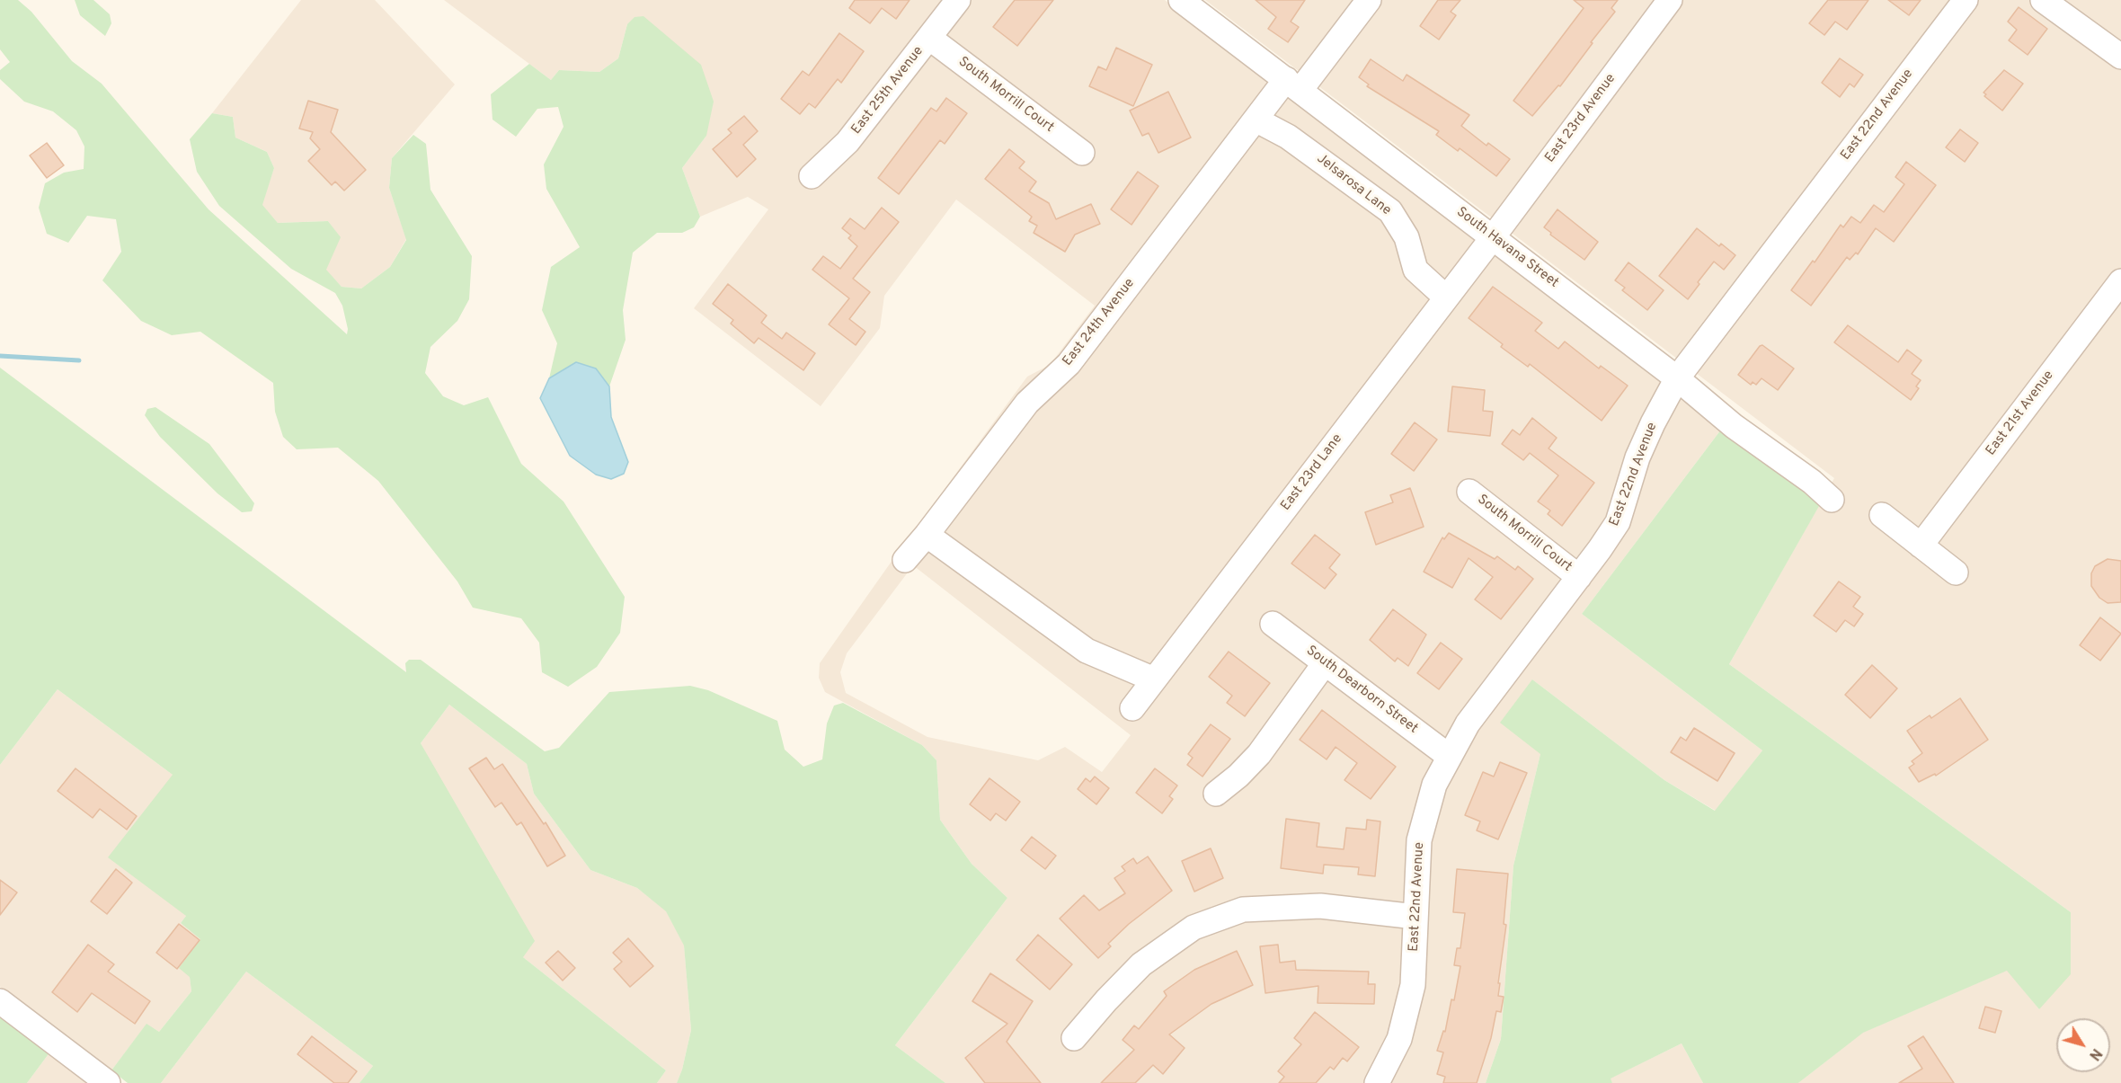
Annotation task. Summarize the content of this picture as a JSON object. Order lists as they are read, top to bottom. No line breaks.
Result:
{"streets":{"street":["East 25th Avenue","South Morrill Court","East 22nd Avenue","East 23rd Avenue","Jelsarosa Lane","South Havana Street","East 24th Avenue","East 21st Avenue","East 23rd Lane","South Dearborn Street"]},"crossings":[["East 25th Avenue","South Morrill Court"],["South Morrill Court","East 22nd Avenue"],["East 22nd Avenue","South Havana Street"],["East 22nd Avenue","South Dearborn Street"],["East 23rd Avenue","South Havana Street"],["East 23rd Avenue","East 23rd Lane"],["Jelsarosa Lane","East 24th Avenue"],["Jelsarosa Lane","East 23rd Lane"],["South Havana Street","East 24th Avenue"],["South Havana Street","East 23rd Lane"]],"north":"bottom right"}
